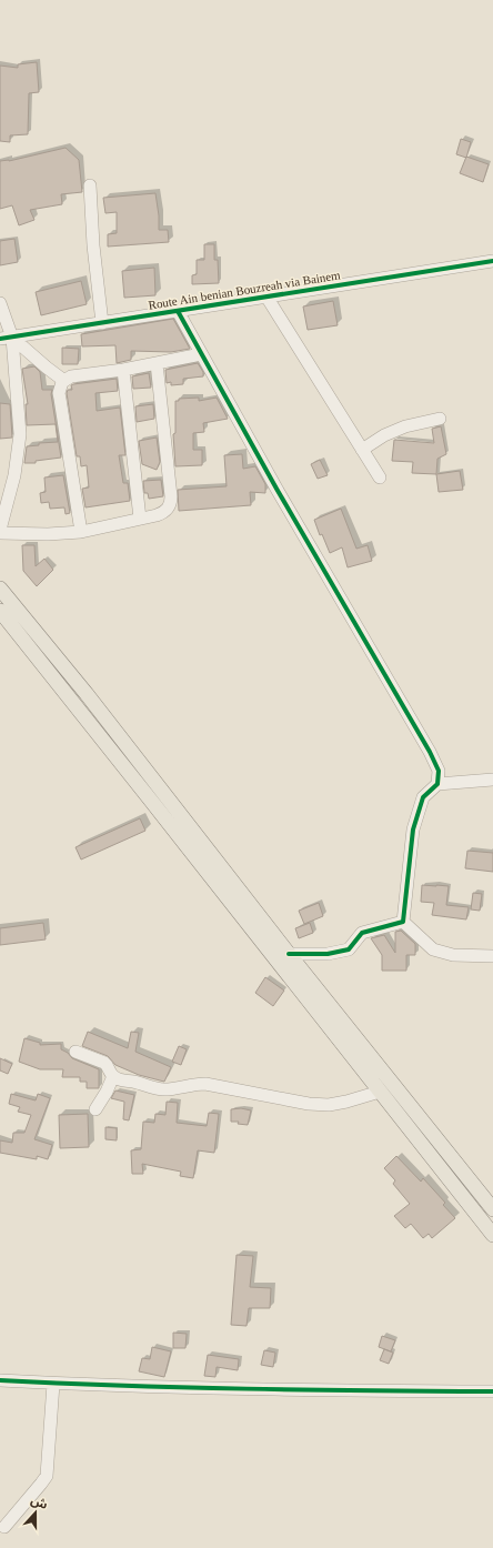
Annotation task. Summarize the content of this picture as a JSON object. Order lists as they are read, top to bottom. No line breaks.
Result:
{"streets":{"street":["Route Ain benian Bouzreah via Bainem"]},"north":"top"}
